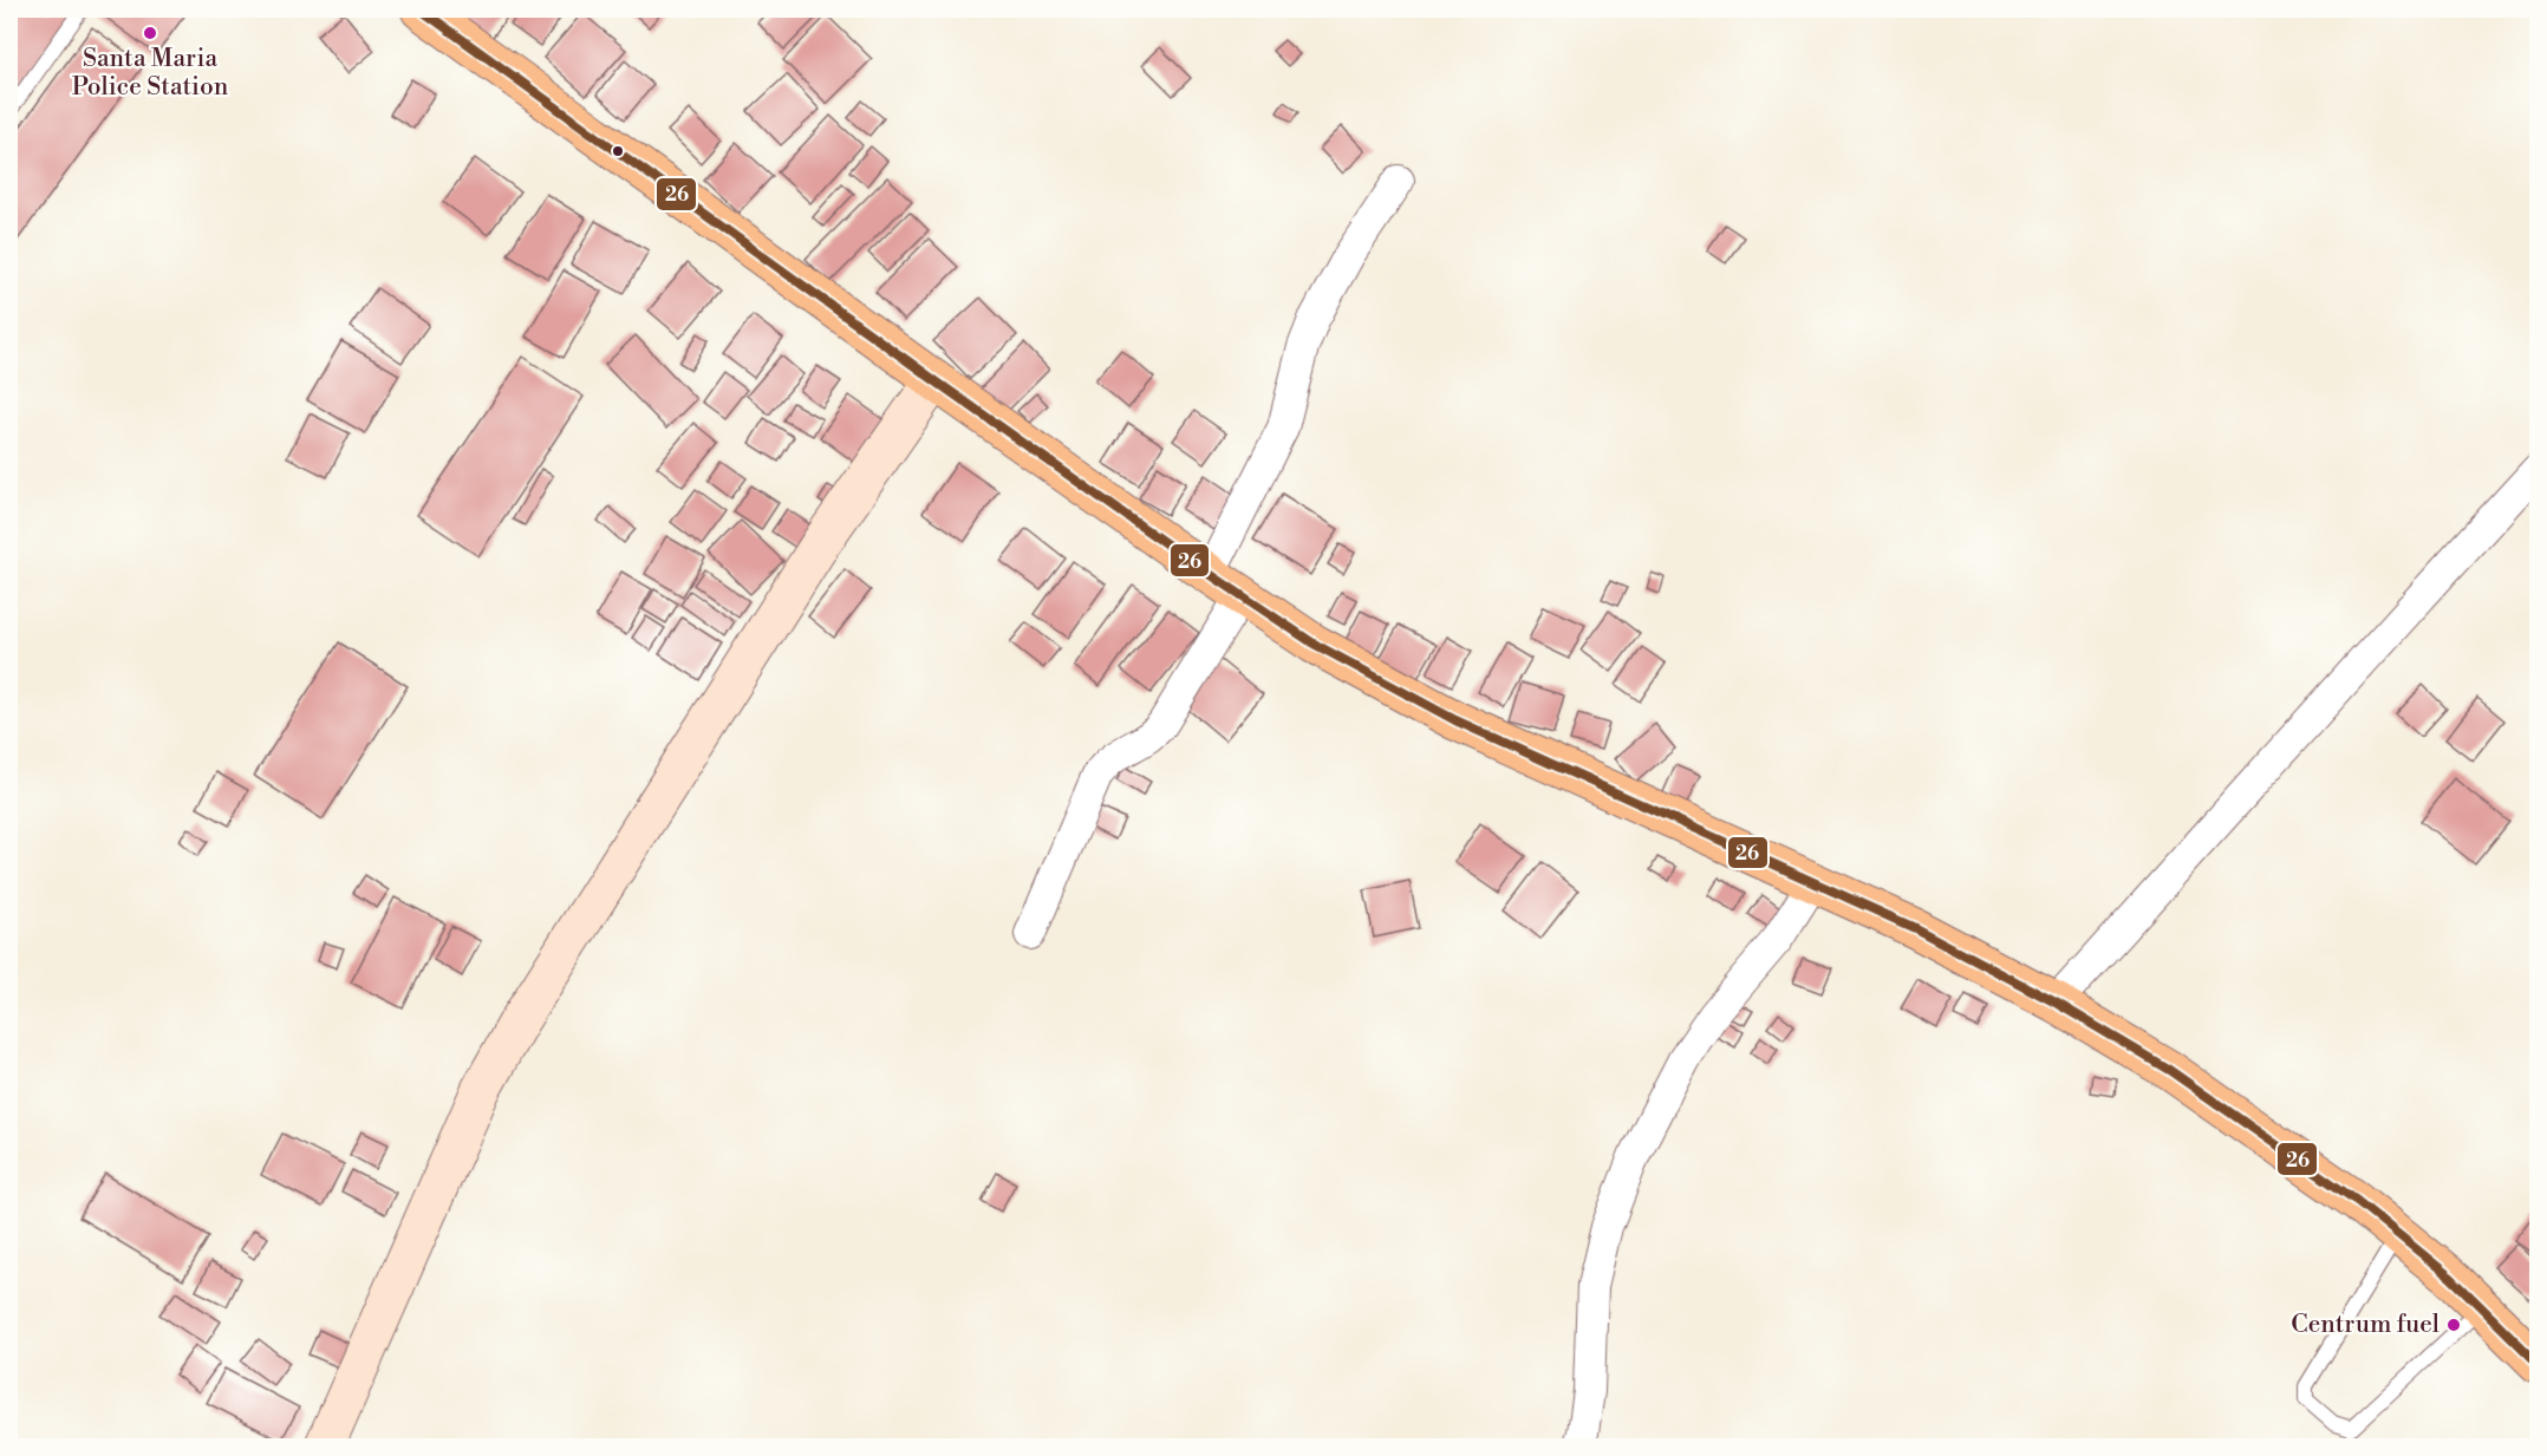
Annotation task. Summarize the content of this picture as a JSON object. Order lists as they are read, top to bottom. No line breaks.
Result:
{"places":["Santa Maria Police Station","Centrum fuel"],"lines":["transit line 26"]}
